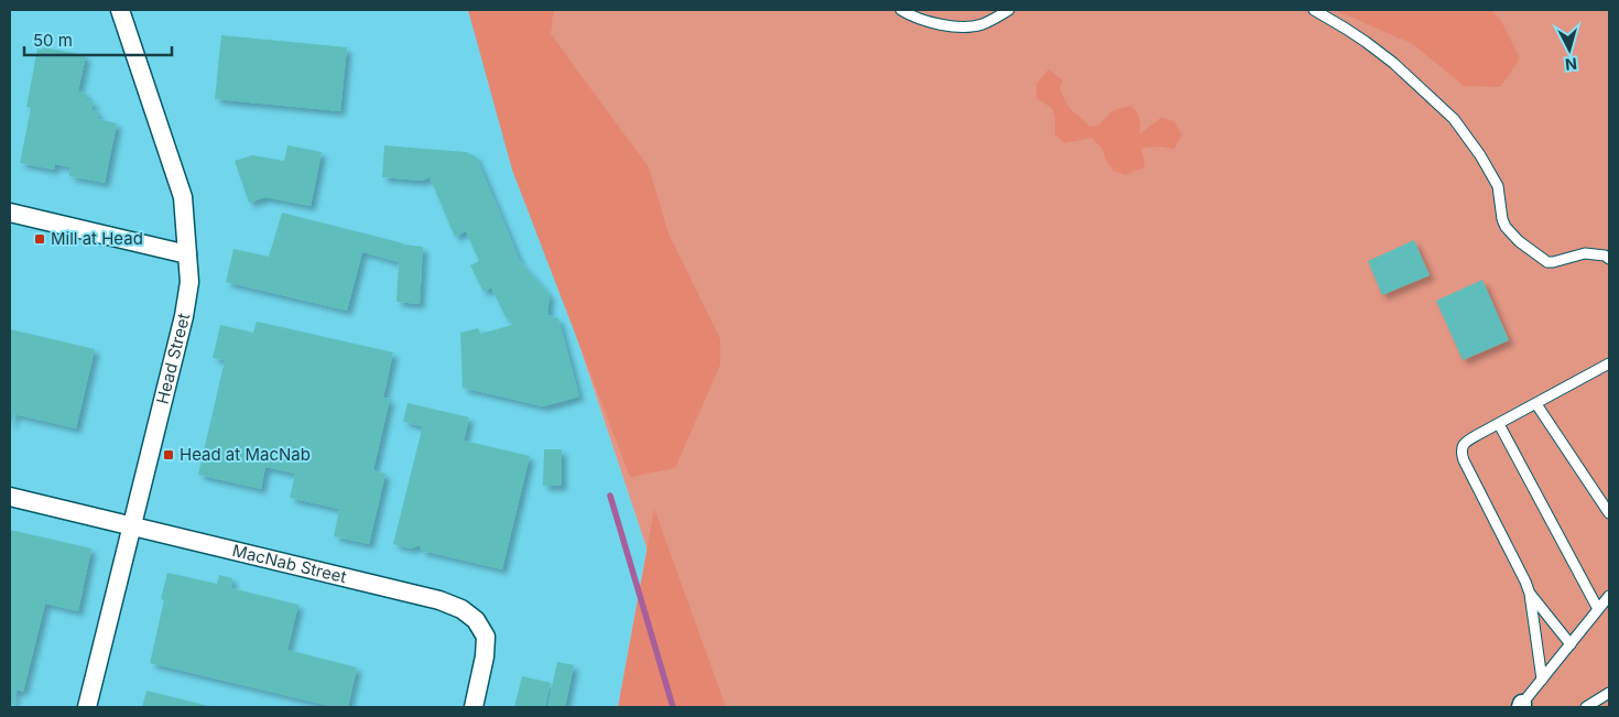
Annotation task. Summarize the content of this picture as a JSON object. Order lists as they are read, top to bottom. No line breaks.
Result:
{"streets":{"street":["Head Street","MacNab Street"]},"crossings":[["Head Street","MacNab Street"]],"places":{"transit":["Mill at Head","Head at MacNab"]},"scale_bar":"50 m","north":"bottom"}
